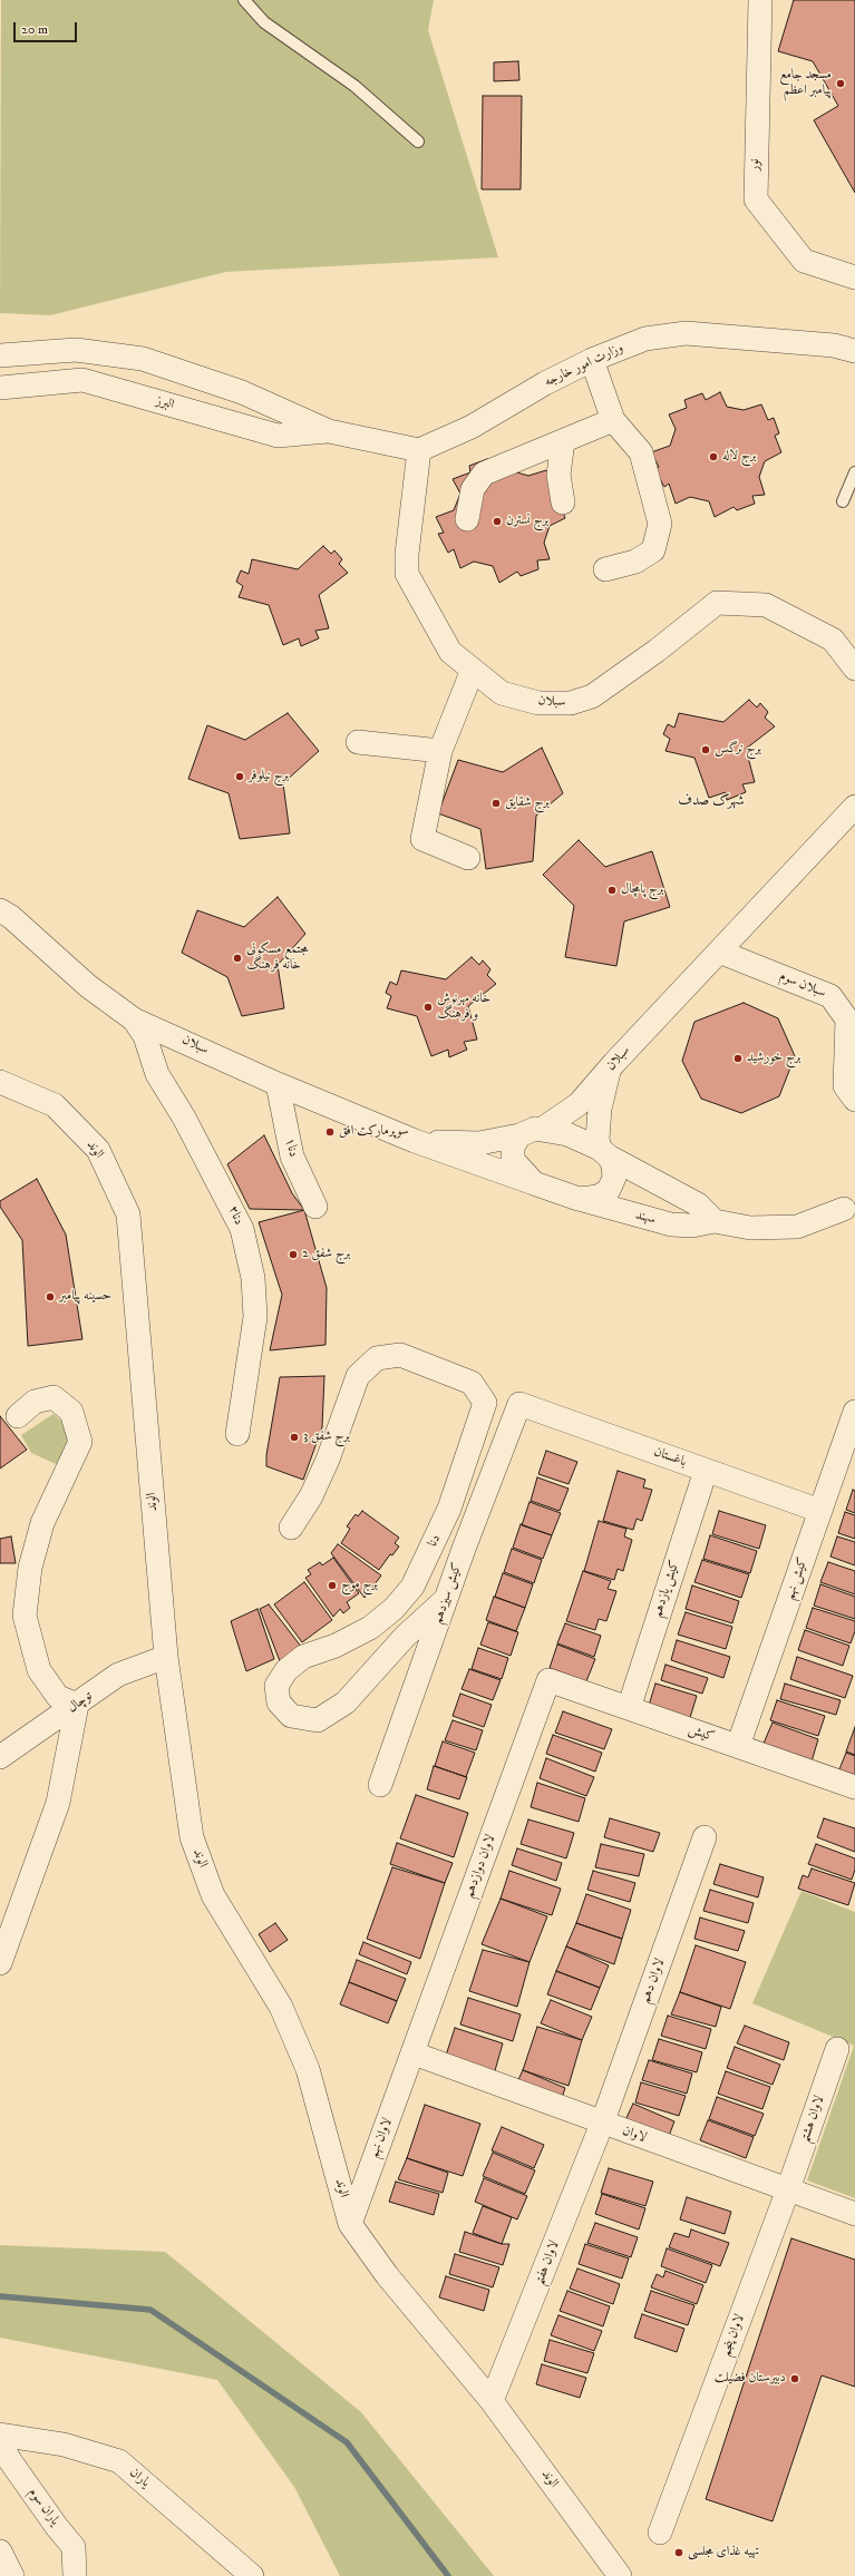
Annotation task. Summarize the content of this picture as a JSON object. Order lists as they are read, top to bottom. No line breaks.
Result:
{"streets":{"street":["نور","وزارت امور خارجه","البرز","سبلان","سبلان سوم","دنا۱","الوند","دنا۲","سهند","باغستان","دنا","کیش نهم","کیش یازدهم","کیش سیزدهم","توچال","کیش","لاوان دوازدهم","لاوان دهم","لاوان هشتم","لاوان","لاوان نهم","لاوان هفتم","لاوان پنجم","یاران","یاران سوم"]},"crossings":[["وزارت امور خارجه","سبلان"],["سبلان","سبلان سوم"],["سبلان","دنا۱"],["سبلان","دنا۲"],["سبلان","سهند"],["الوند","توچال"],["الوند","لاوان نهم"],["الوند","لاوان هفتم"],["باغستان","کیش نهم"],["باغستان","کیش یازدهم"],["باغستان","کیش سیزدهم"],["دنا","کیش سیزدهم"],["کیش نهم","کیش"],["کیش یازدهم","کیش"],["کیش","لاوان دوازدهم"],["لاوان دوازدهم","لاوان"],["لاوان دوازدهم","لاوان نهم"],["لاوان دهم","لاوان"],["لاوان دهم","لاوان هفتم"],["لاوان هشتم","لاوان"],["لاوان هشتم","لاوان پنجم"],["لاوان","لاوان نهم"],["لاوان","لاوان هفتم"],["لاوان","لاوان پنجم"]],"districts":["شهرک صدف"],"places":["مسجد جامع پیامبر اعظم","برج لاله","برج نسترن","برج نرگس","برج نیلوفر","برج شقایق","برج پامچال","مجتمع مسکونی خانه فرهنگ","خانه مهرنوش و فرهنگ","برج خورشید","سوپرمارکت افق","برج شفق 2","حسینه پیامبر","برج شفق 3","برج موج","دبیرستان فضیلت","تهیه غذای مجلسی"],"scale_bar":"20 m"}
